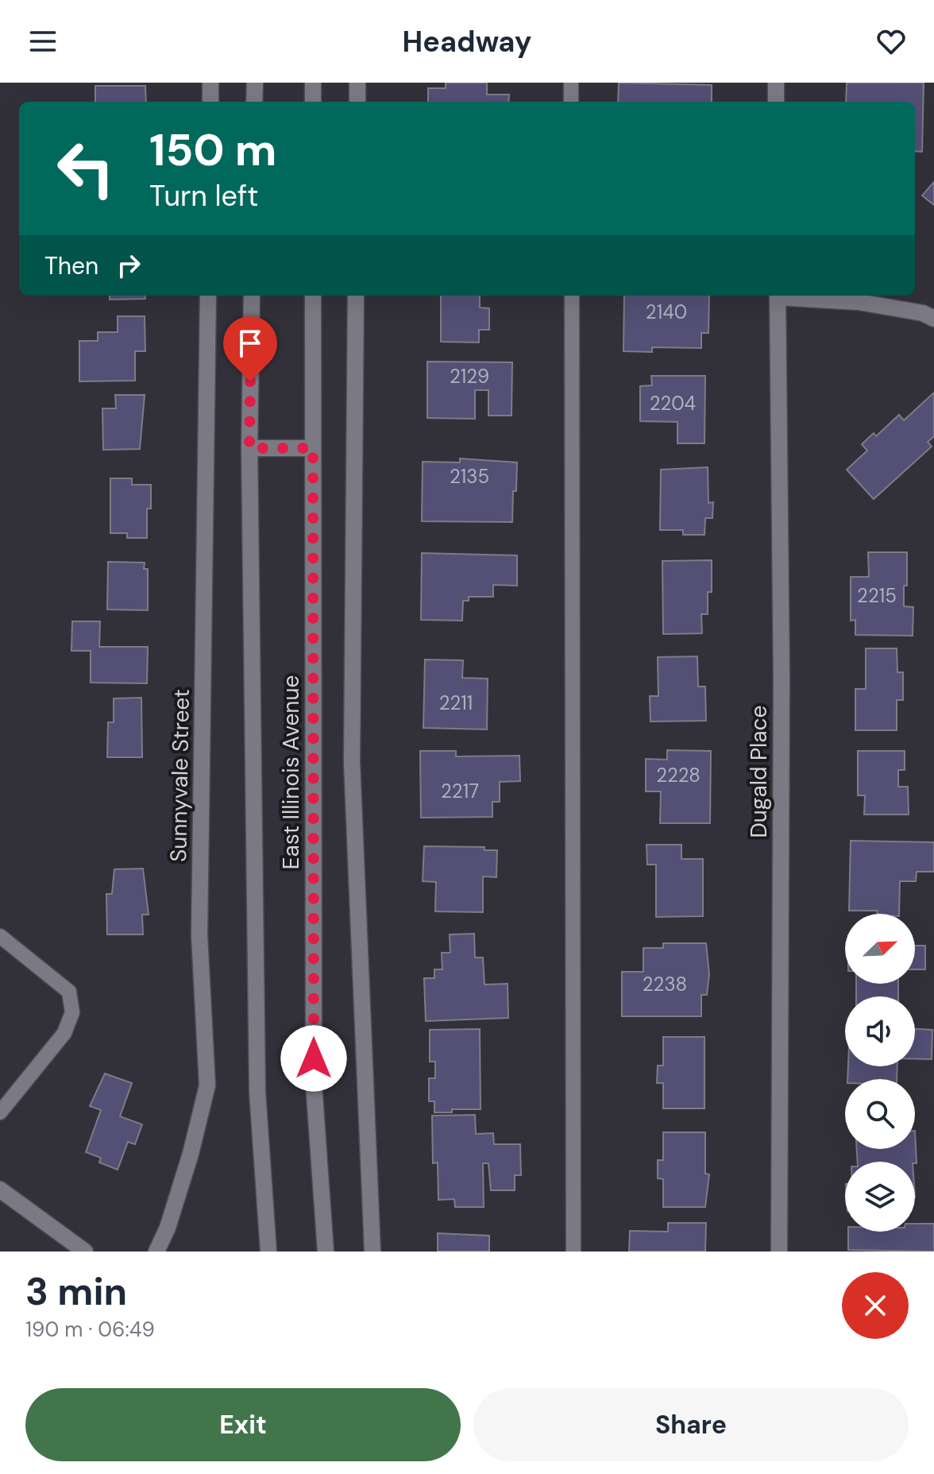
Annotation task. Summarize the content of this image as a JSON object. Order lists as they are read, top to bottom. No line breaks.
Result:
{"streets":{"street":["Dugald Place","East Illinois Avenue","Sunnyvale Street"]},"house_numbers":["2140","2129","2204","2135","2215","2211","2228","2217","2238"],"north":"top right","page":{"header":"Headway","turn":["150 m","Turn left"],"then":"Then","heading":["3 min","190 m · 06:49"],"buttons":["Exit","Share"]}}
